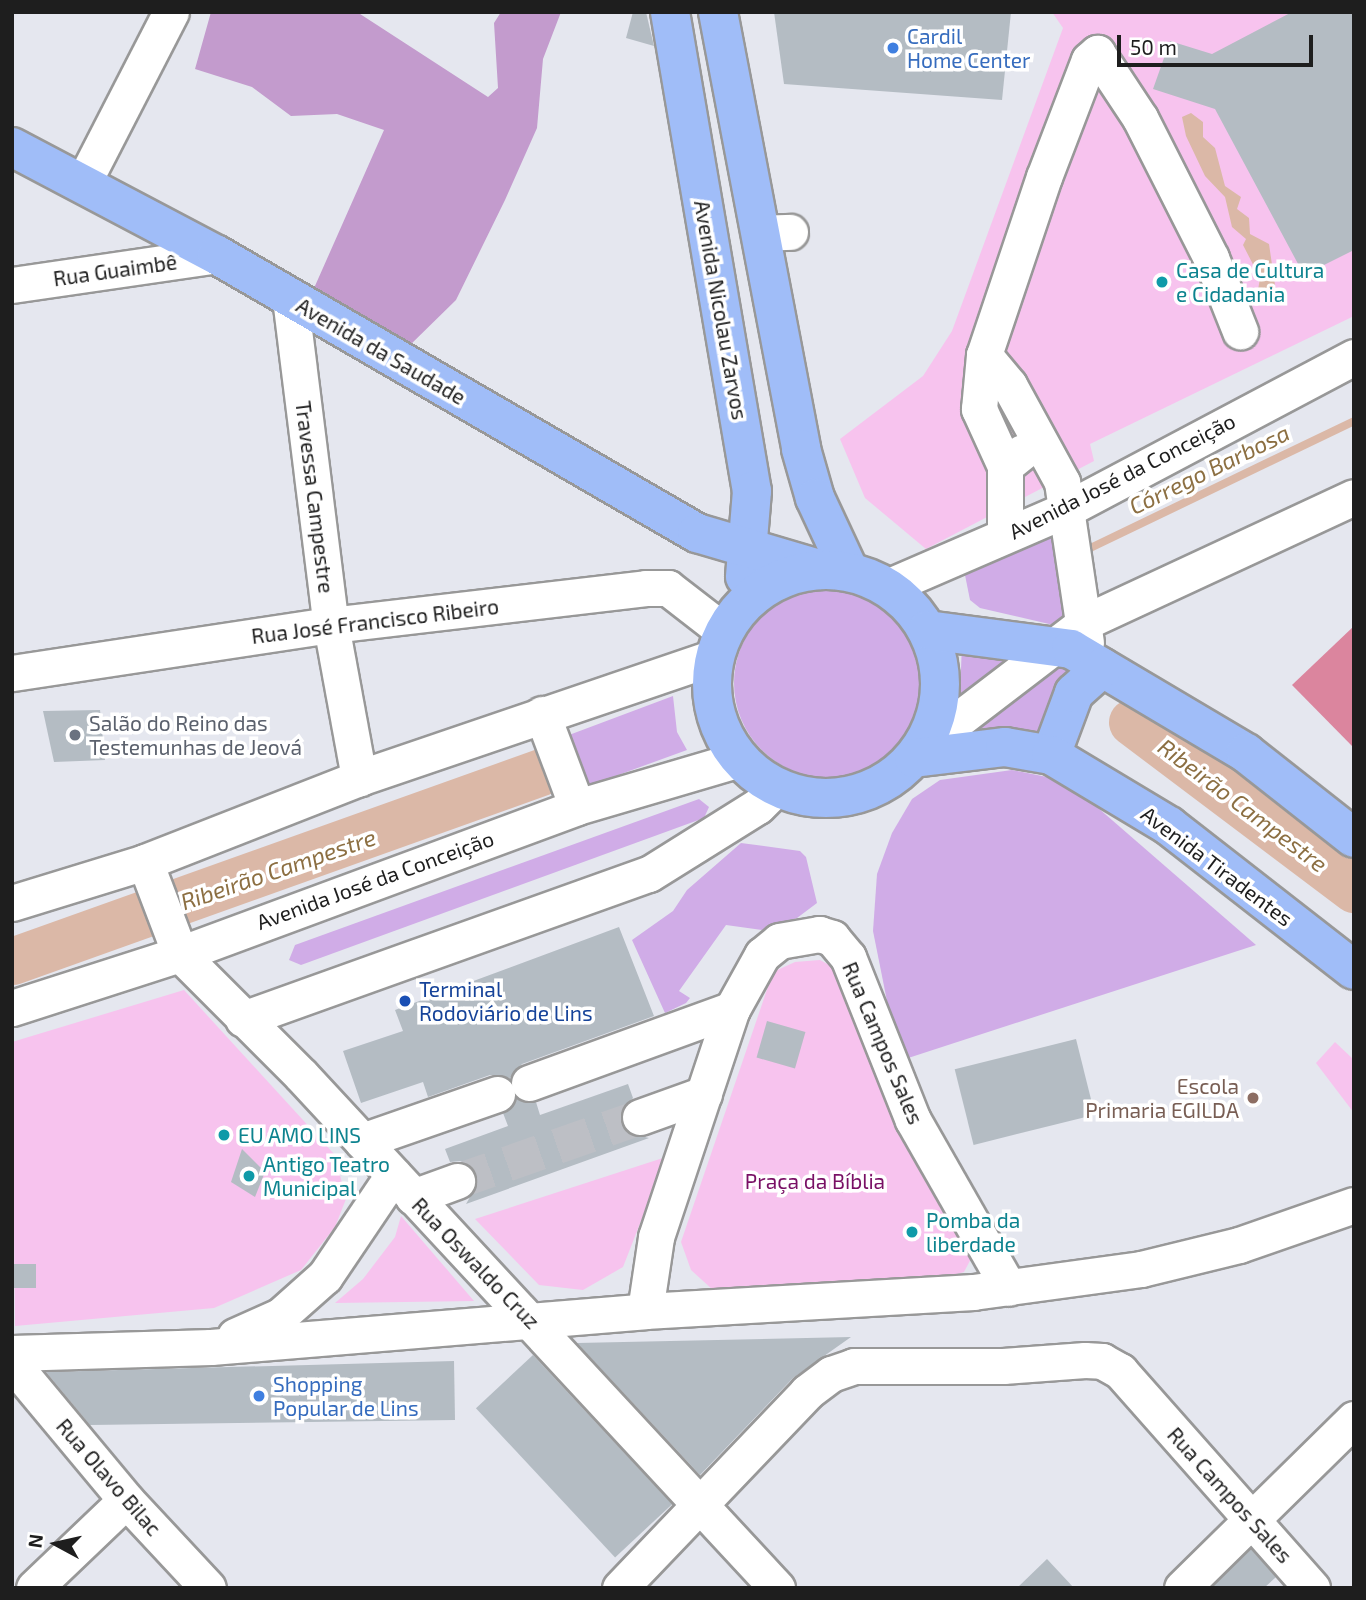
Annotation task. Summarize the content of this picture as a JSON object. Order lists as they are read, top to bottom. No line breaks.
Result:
{"streets":{"main road":["Avenida Nicolau Zarvos","Avenida da Saudade","Avenida Tiradentes"],"street":["Rua Guaimbê","Avenida José da Conceição","Travessa Campestre","Rua José Francisco Ribeiro","Rua Campos Sales","Rua Oswaldo Cruz","Rua Olavo Bilac"]},"crossings":[["Rua Guaimbê","Avenida da Saudade"],["Avenida Nicolau Zarvos","Avenida da Saudade"],["Avenida Nicolau Zarvos","Avenida José da Conceição"],["Avenida Nicolau Zarvos","Rua José Francisco Ribeiro"],["Avenida Nicolau Zarvos","Avenida Tiradentes"],["Avenida da Saudade","Avenida José da Conceição"],["Avenida da Saudade","Travessa Campestre"],["Avenida da Saudade","Rua José Francisco Ribeiro"],["Avenida da Saudade","Avenida Tiradentes"],["Avenida José da Conceição","Rua José Francisco Ribeiro"],["Avenida José da Conceição","Avenida Tiradentes"],["Avenida José da Conceição","Rua Oswaldo Cruz"],["Travessa Campestre","Rua José Francisco Ribeiro"],["Rua José Francisco Ribeiro","Avenida Tiradentes"],["Rua Campos Sales","Rua Oswaldo Cruz"]],"water":["Córrego Barbosa","Ribeirão Campestre"],"parks":["Praça da Bíblia"],"places":["Cardil Home Center","Casa de Cultura e Cidadania","Salão do Reino das Testemunhas de Jeová","Terminal Rodoviário de Lins","Escola Primaria EGILDA","EU AMO LINS","Antigo Teatro Municipal","Pomba da liberdade","Shopping Popular de Lins"],"scale_bar":"50 m","north":"left"}
